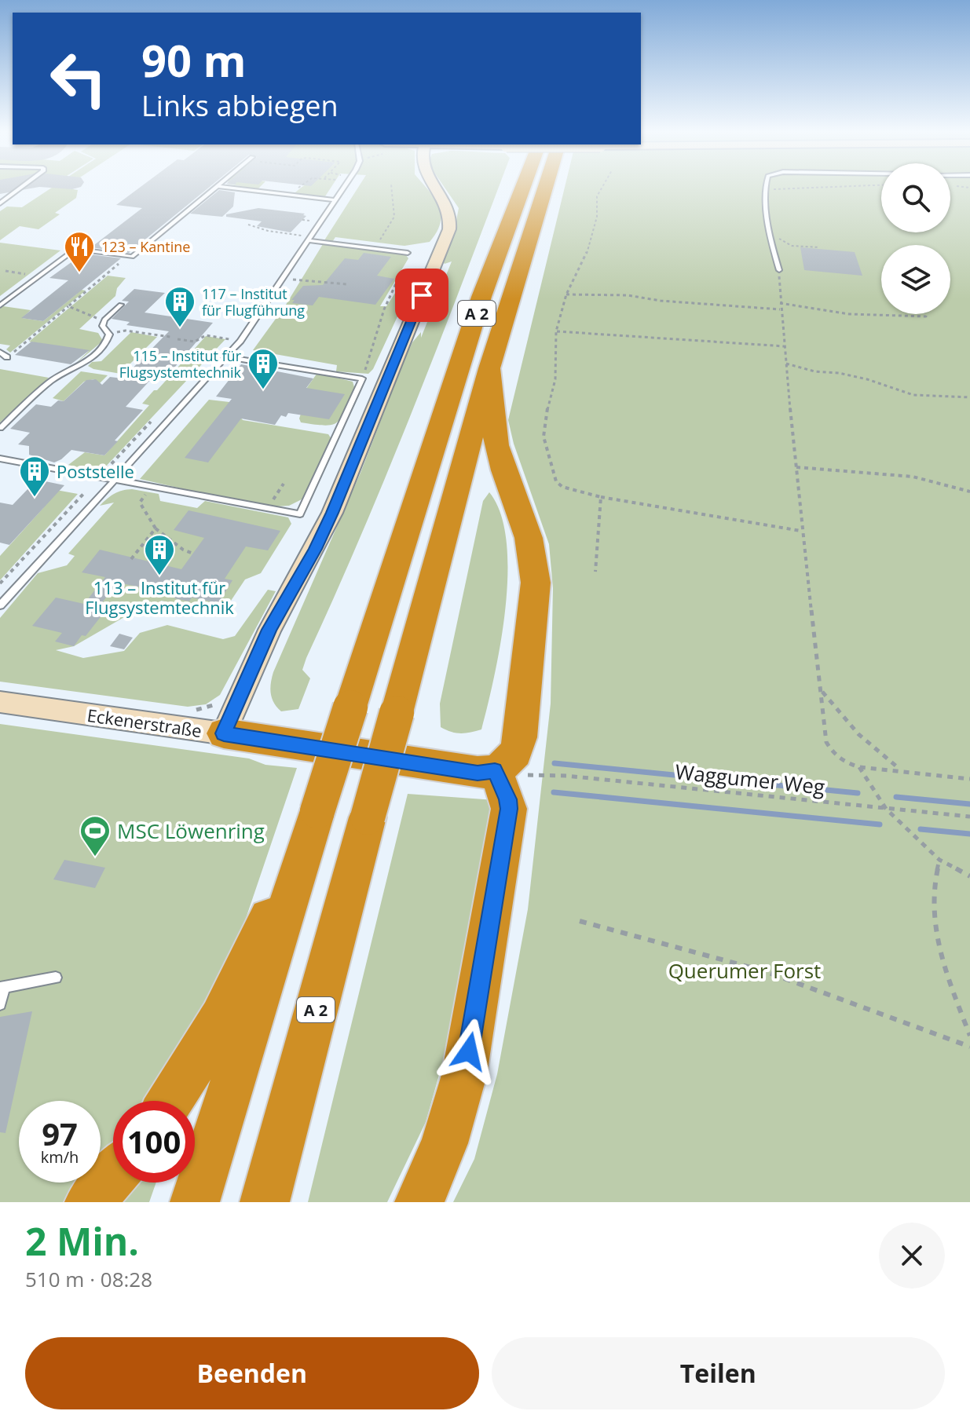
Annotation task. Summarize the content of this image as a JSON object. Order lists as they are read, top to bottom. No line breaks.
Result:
{"streets":{"highway":["A 2"],"main road":["Eckenerstraße"],"path":["Waggumer Weg"]},"parks":["Querumer Forst"],"places":{"restaurant":["123 – Kantine"],"building":["117 – Institut für Flugführung","115 – Institut für Flugsystemtechnik","Poststelle","113 – Institut für Flugsystemtechnik"],"sports":["MSC Löwenring"]},"page":{"turn":["90 m","Links abbiegen"],"speed":"97 km/h","limit":"100","heading":["2 Min.","510 m · 08:28"],"buttons":["Beenden","Teilen"]}}
